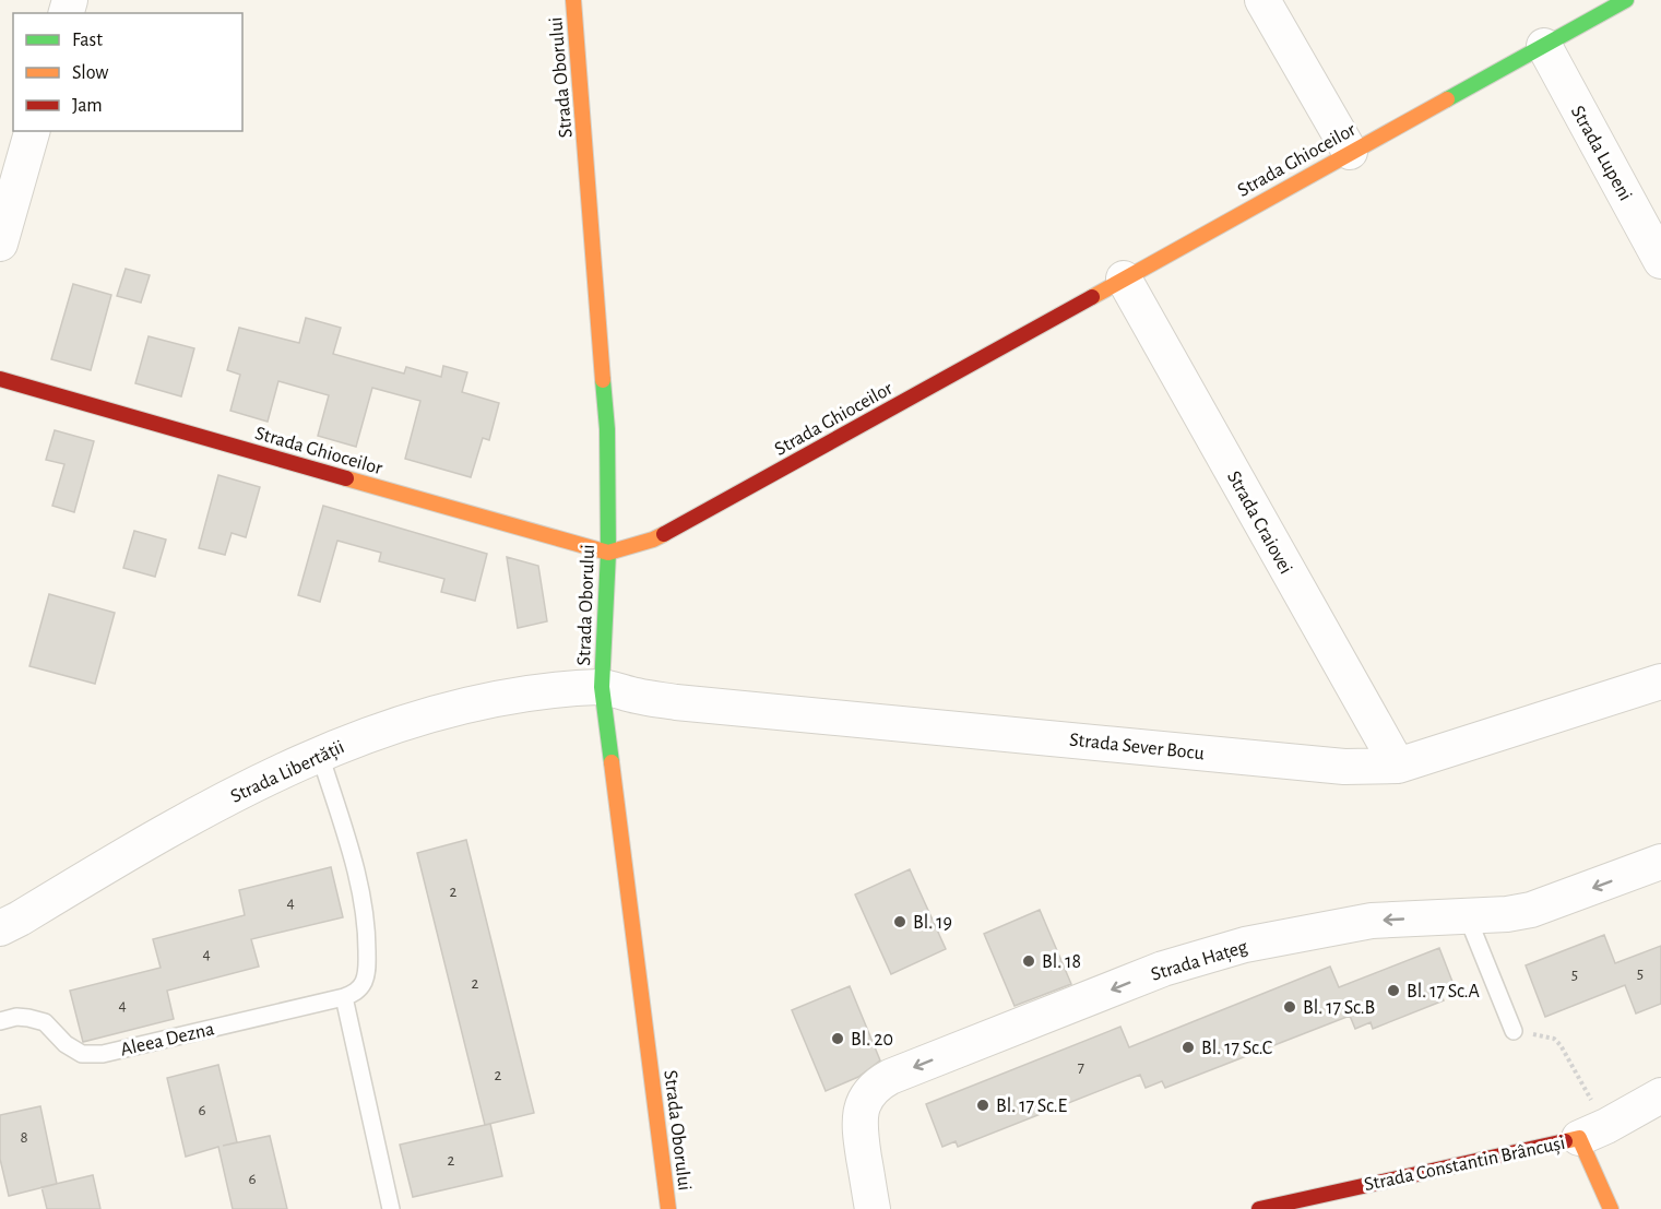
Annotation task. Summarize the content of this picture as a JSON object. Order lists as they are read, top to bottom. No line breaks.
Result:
{"streets":{"street":["Strada Oborului","Strada Lupeni","Strada Ghioceilor","Strada Craiovei","Strada Sever Bocu","Strada Libertății","Strada Hațeg","Strada Constantin Brâncuși"],"lane":["Aleea Dezna"]},"crossings":[["Strada Oborului","Strada Ghioceilor"],["Strada Oborului","Strada Sever Bocu"],["Strada Oborului","Strada Libertății"],["Strada Lupeni","Strada Ghioceilor"],["Strada Ghioceilor","Strada Craiovei"],["Strada Craiovei","Strada Sever Bocu"],["Strada Sever Bocu","Strada Libertății"]],"one_way":["Strada Hațeg"],"places":["Bl. 19","Bl. 18","Bl. 17 Sc.A","Bl. 17 Sc.B","Bl. 20","Bl. 17 Sc.C","Bl. 17 Sc.E"],"house_numbers":["2","4","4","5","5","2","4","7","2","6","8","2","6"],"legend":["Fast","Slow","Jam"]}
